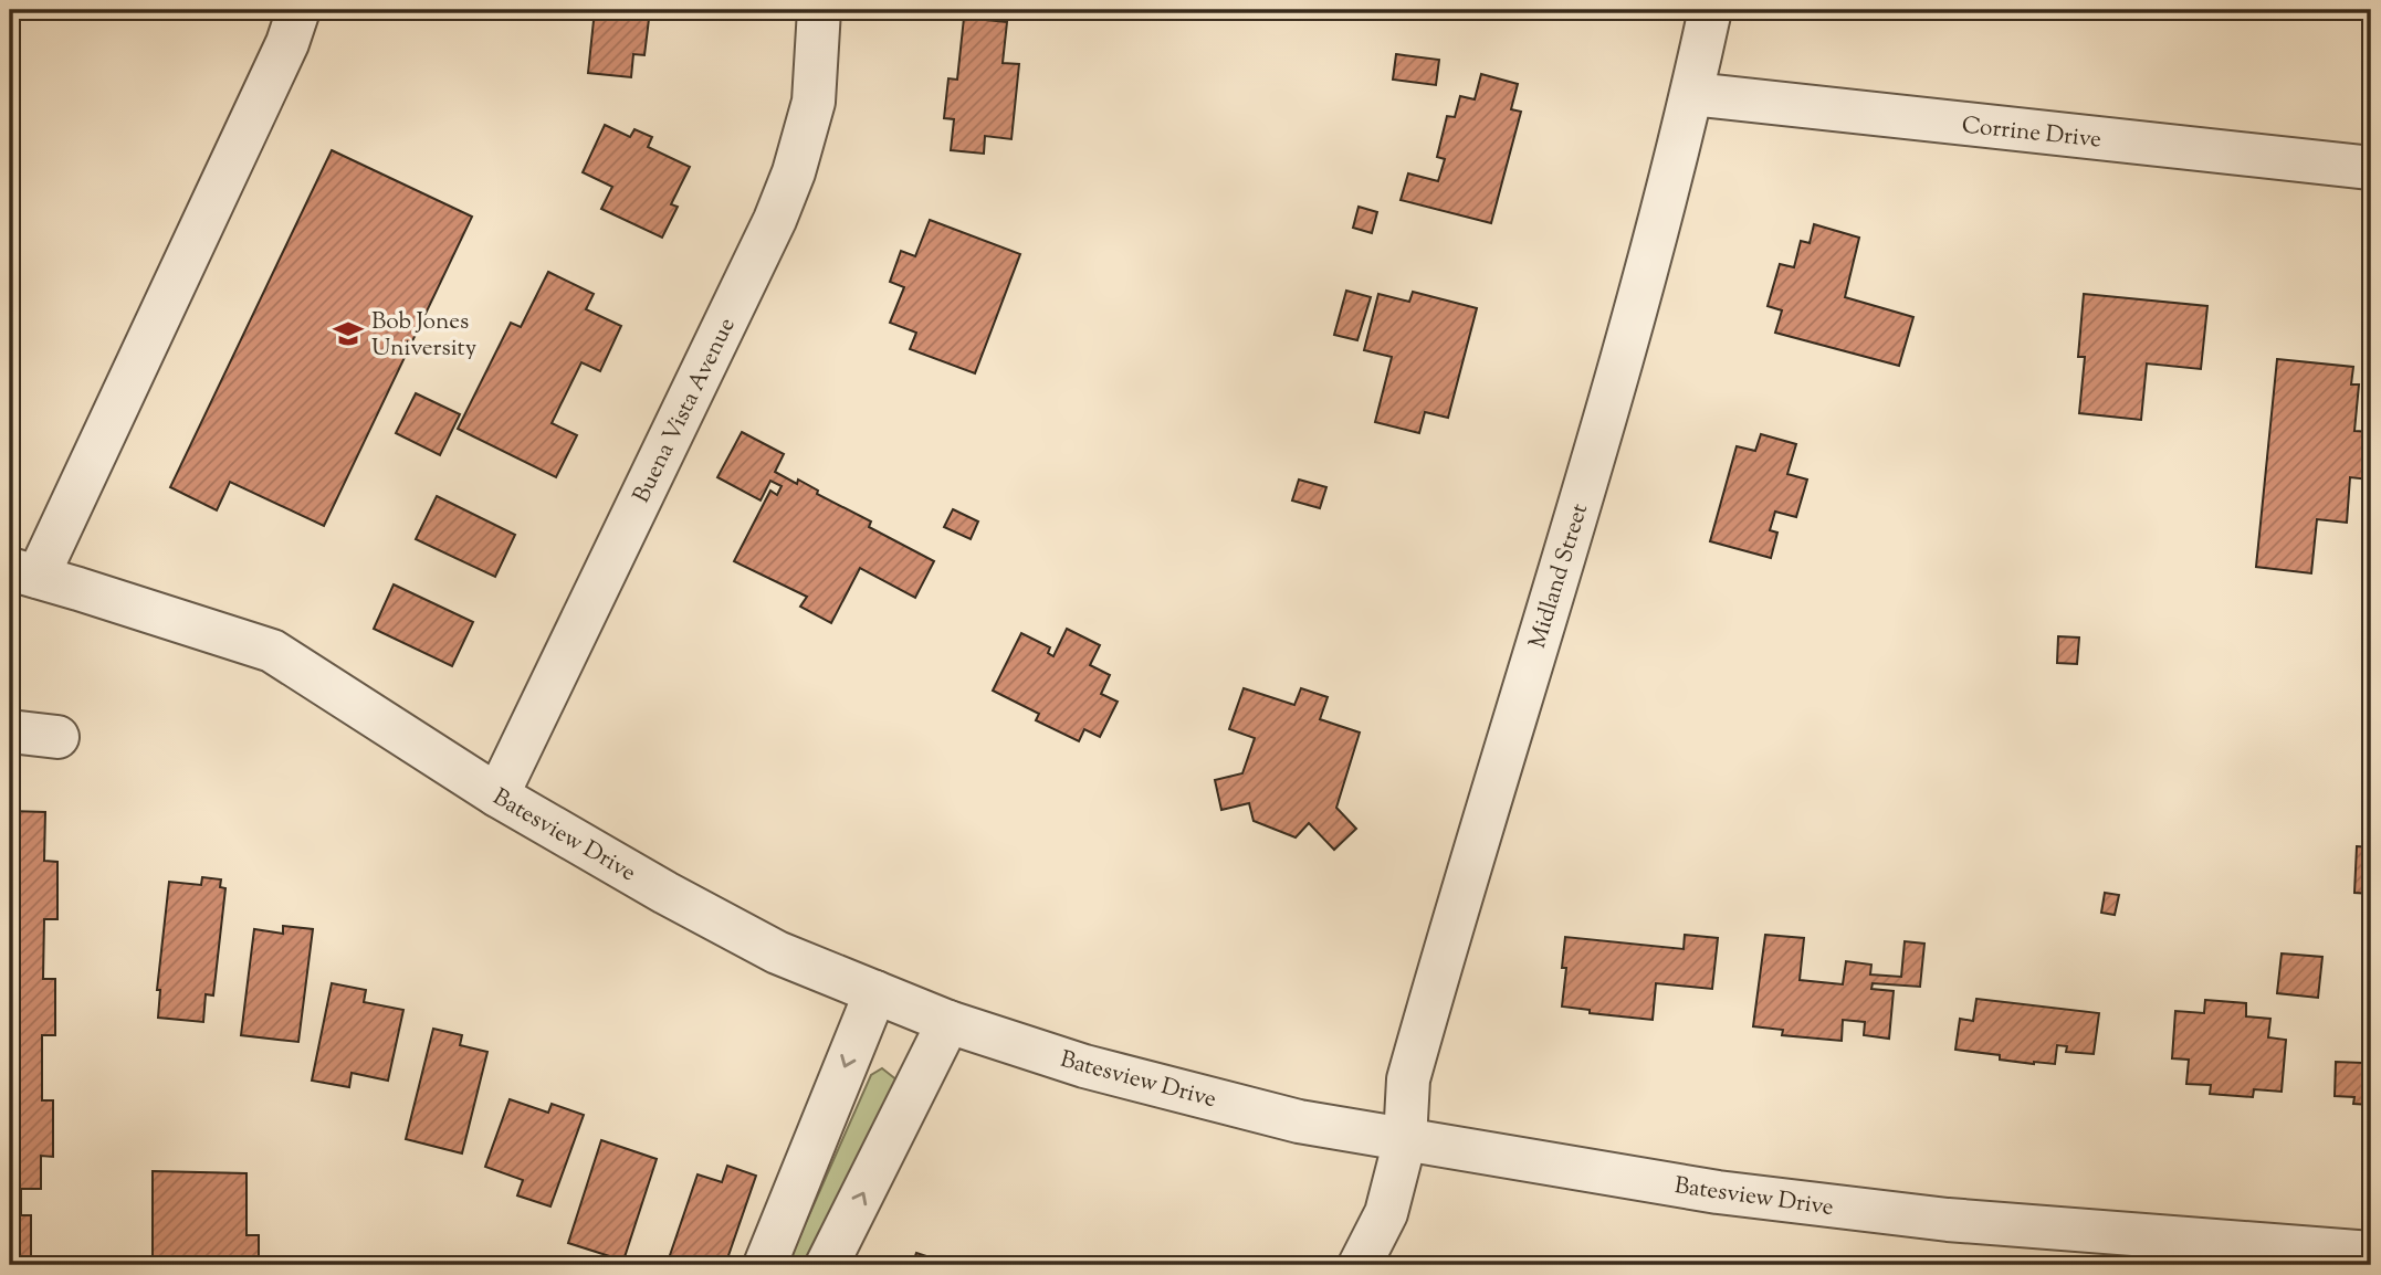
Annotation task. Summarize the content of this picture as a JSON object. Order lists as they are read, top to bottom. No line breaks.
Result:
{"streets":{"street":["Corrine Drive","Buena Vista Avenue","Midland Street","Batesview Drive"]},"crossings":[["Corrine Drive","Midland Street"],["Buena Vista Avenue","Batesview Drive"],["Midland Street","Batesview Drive"]],"places":{"school or university":["Bob Jones University"]}}
